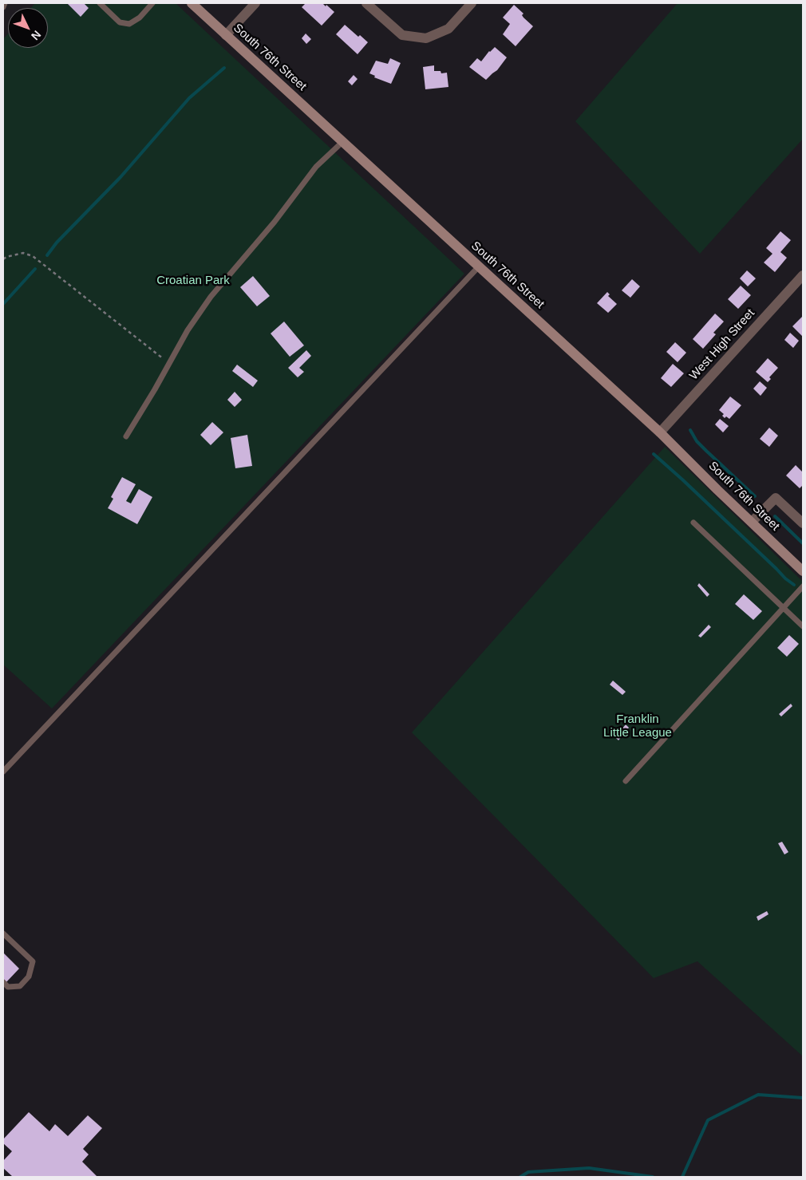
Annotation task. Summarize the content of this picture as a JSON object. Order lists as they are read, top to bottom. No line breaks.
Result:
{"streets":{"main road":["South 76th Street"],"street":["West High Street"]},"crossings":[["South 76th Street","West High Street"]],"parks":["Croatian Park","Franklin Little League"],"north":"bottom right"}
